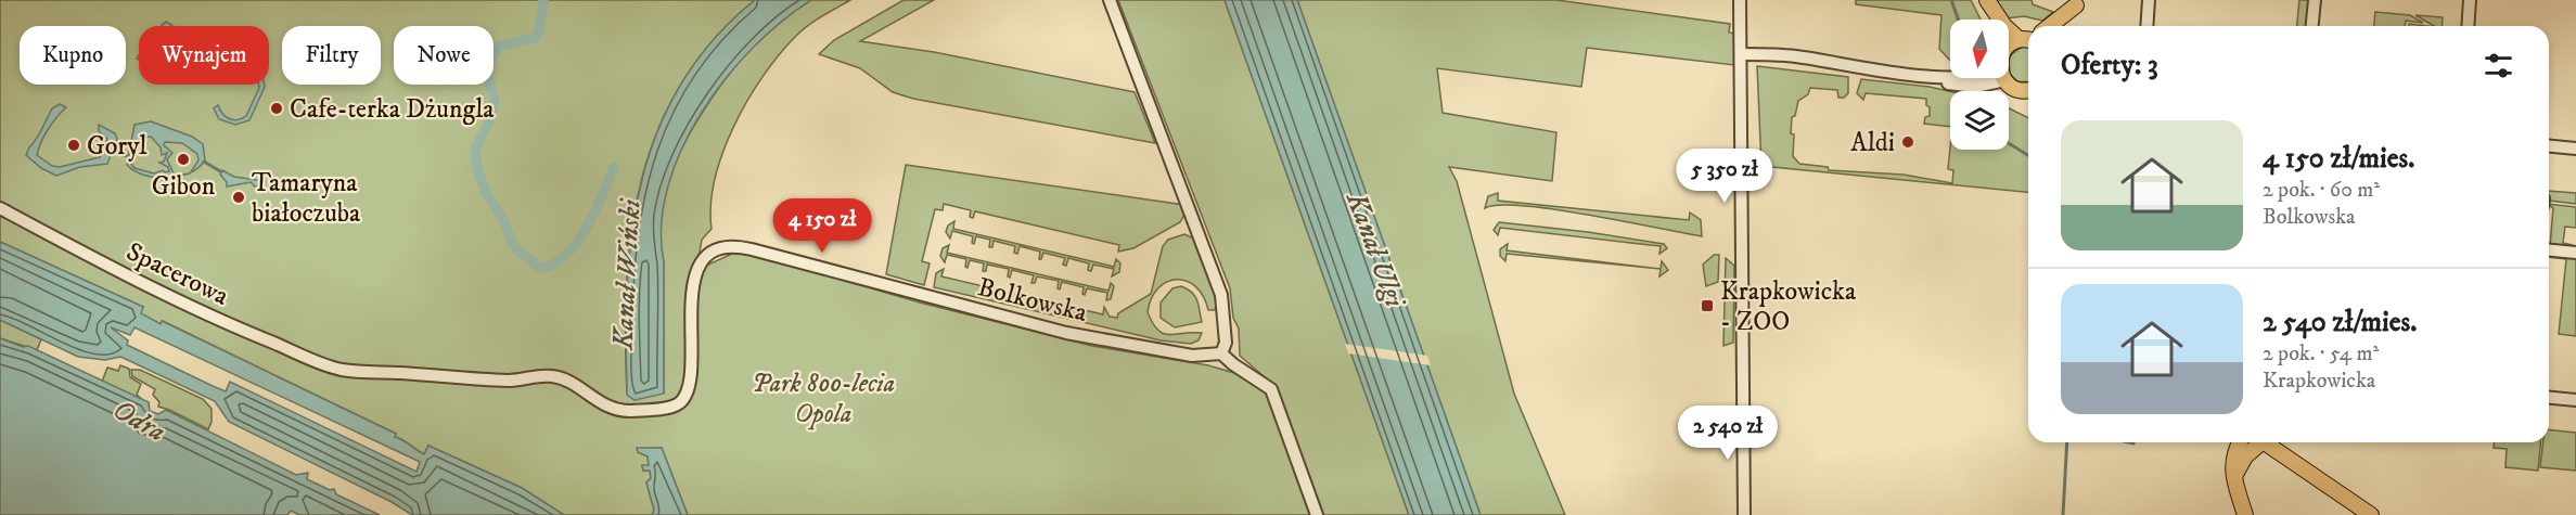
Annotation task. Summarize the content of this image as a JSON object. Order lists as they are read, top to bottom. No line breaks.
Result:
{"streets":{"street":["Spacerowa","Bolkowska"]},"crossings":[["Spacerowa","Bolkowska"]],"water":["Kanał Ulgi","Kanał Wiński","Odra"],"parks":["Park 800-lecia Opola"],"places":{"other":["Cafe-terka Dżungla","Aldi","Goryl","Gibon","Tamaryna białoczuba"],"transit":["Krapkowicka - ZOO"]},"north":"bottom","page":{"chip":["Kupno","Wynajem","Filtry","Nowe"],"heading":"Oferty: 3","list":[{"name":"4 150 zł/mies.","note":"2 pok. · 60 m² · Bolkowska"},{"name":"2 540 zł/mies.","note":"2 pok. · 54 m² · Krapkowicka"}],"price":["5 350 zł","4 150 zł","2 540 zł"]}}
